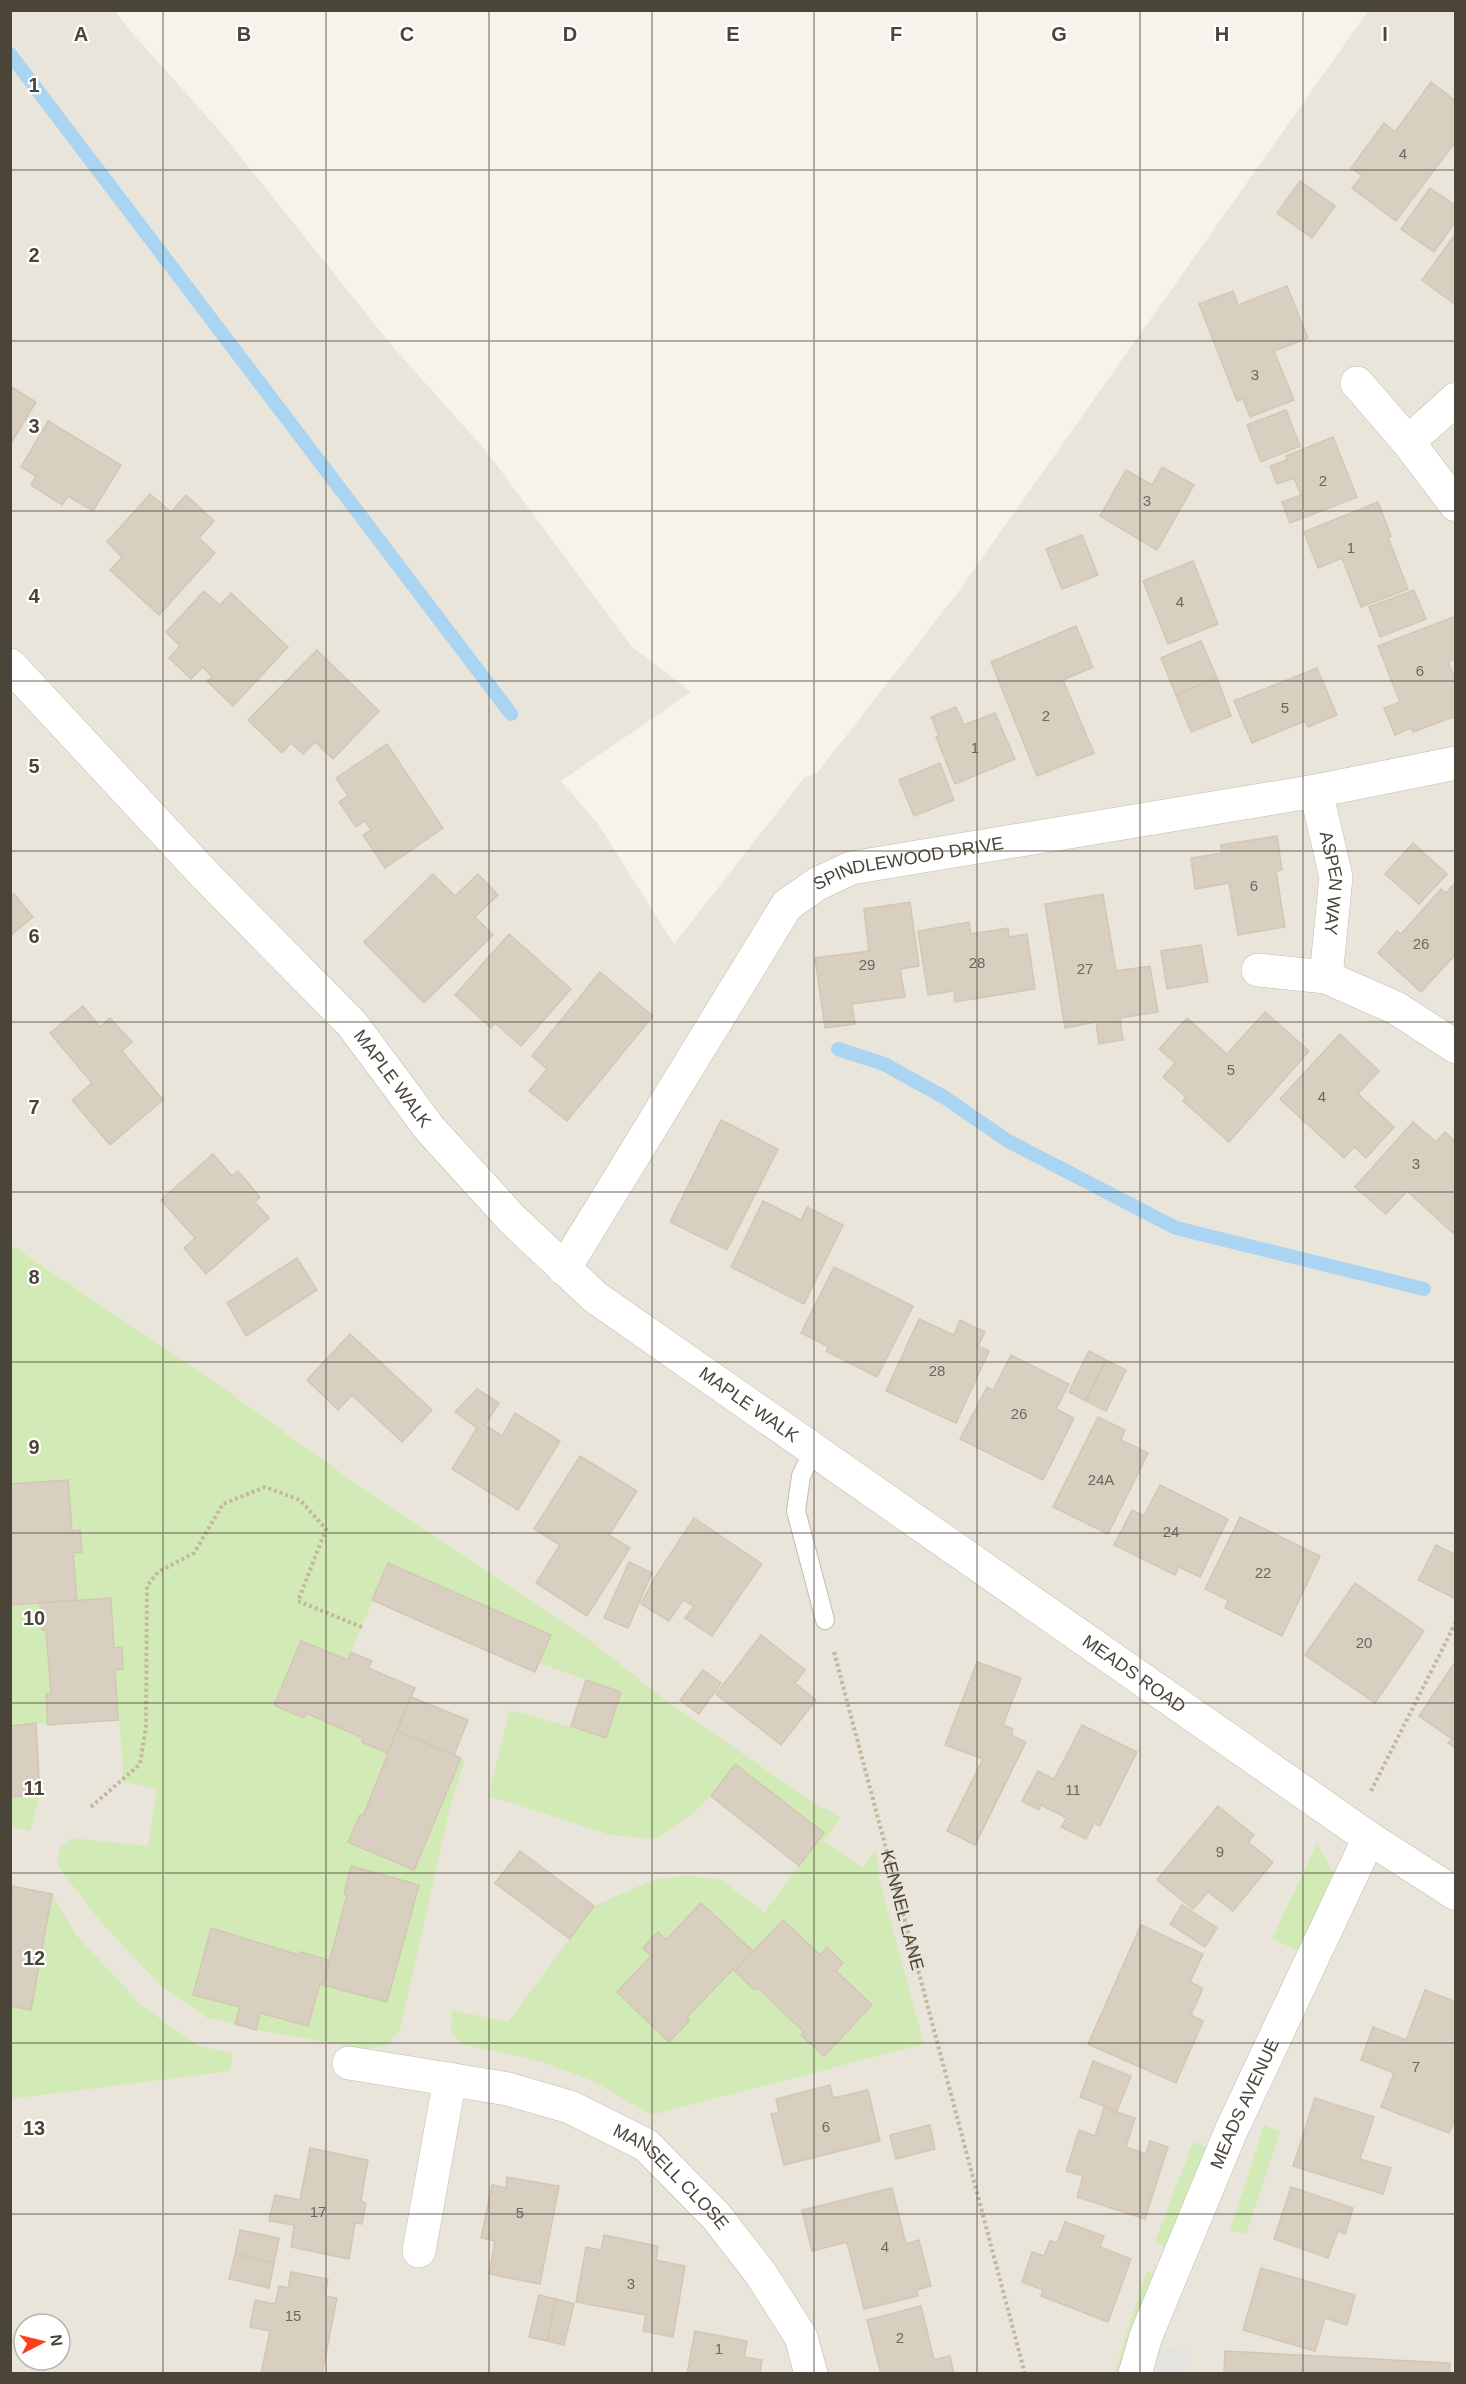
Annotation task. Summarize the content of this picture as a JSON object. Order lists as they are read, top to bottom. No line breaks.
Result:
{"streets":{"street":["SPINDLEWOOD DRIVE","ASPEN WAY","MAPLE WALK","MEADS ROAD","MEADS AVENUE","MANSELL CLOSE"],"path":["KENNEL LANE"]},"crossings":[["SPINDLEWOOD DRIVE","ASPEN WAY"],["SPINDLEWOOD DRIVE","MAPLE WALK"],["MAPLE WALK","MEADS ROAD"],["MEADS ROAD","MEADS AVENUE"]],"house_numbers":["4","3","2","3","1","4","6","5","2","1","6","26","28","29","27","5","4","3","28","26","24A","24","22","20","11","9","7","6","17","5","4","3","15","2","1"],"north":"right","grid":{"columns":["A","B","C","D","E","F","G","H","I"],"rows":["1","2","3","4","5","6","7","8","9","10","11","12","13"]}}
